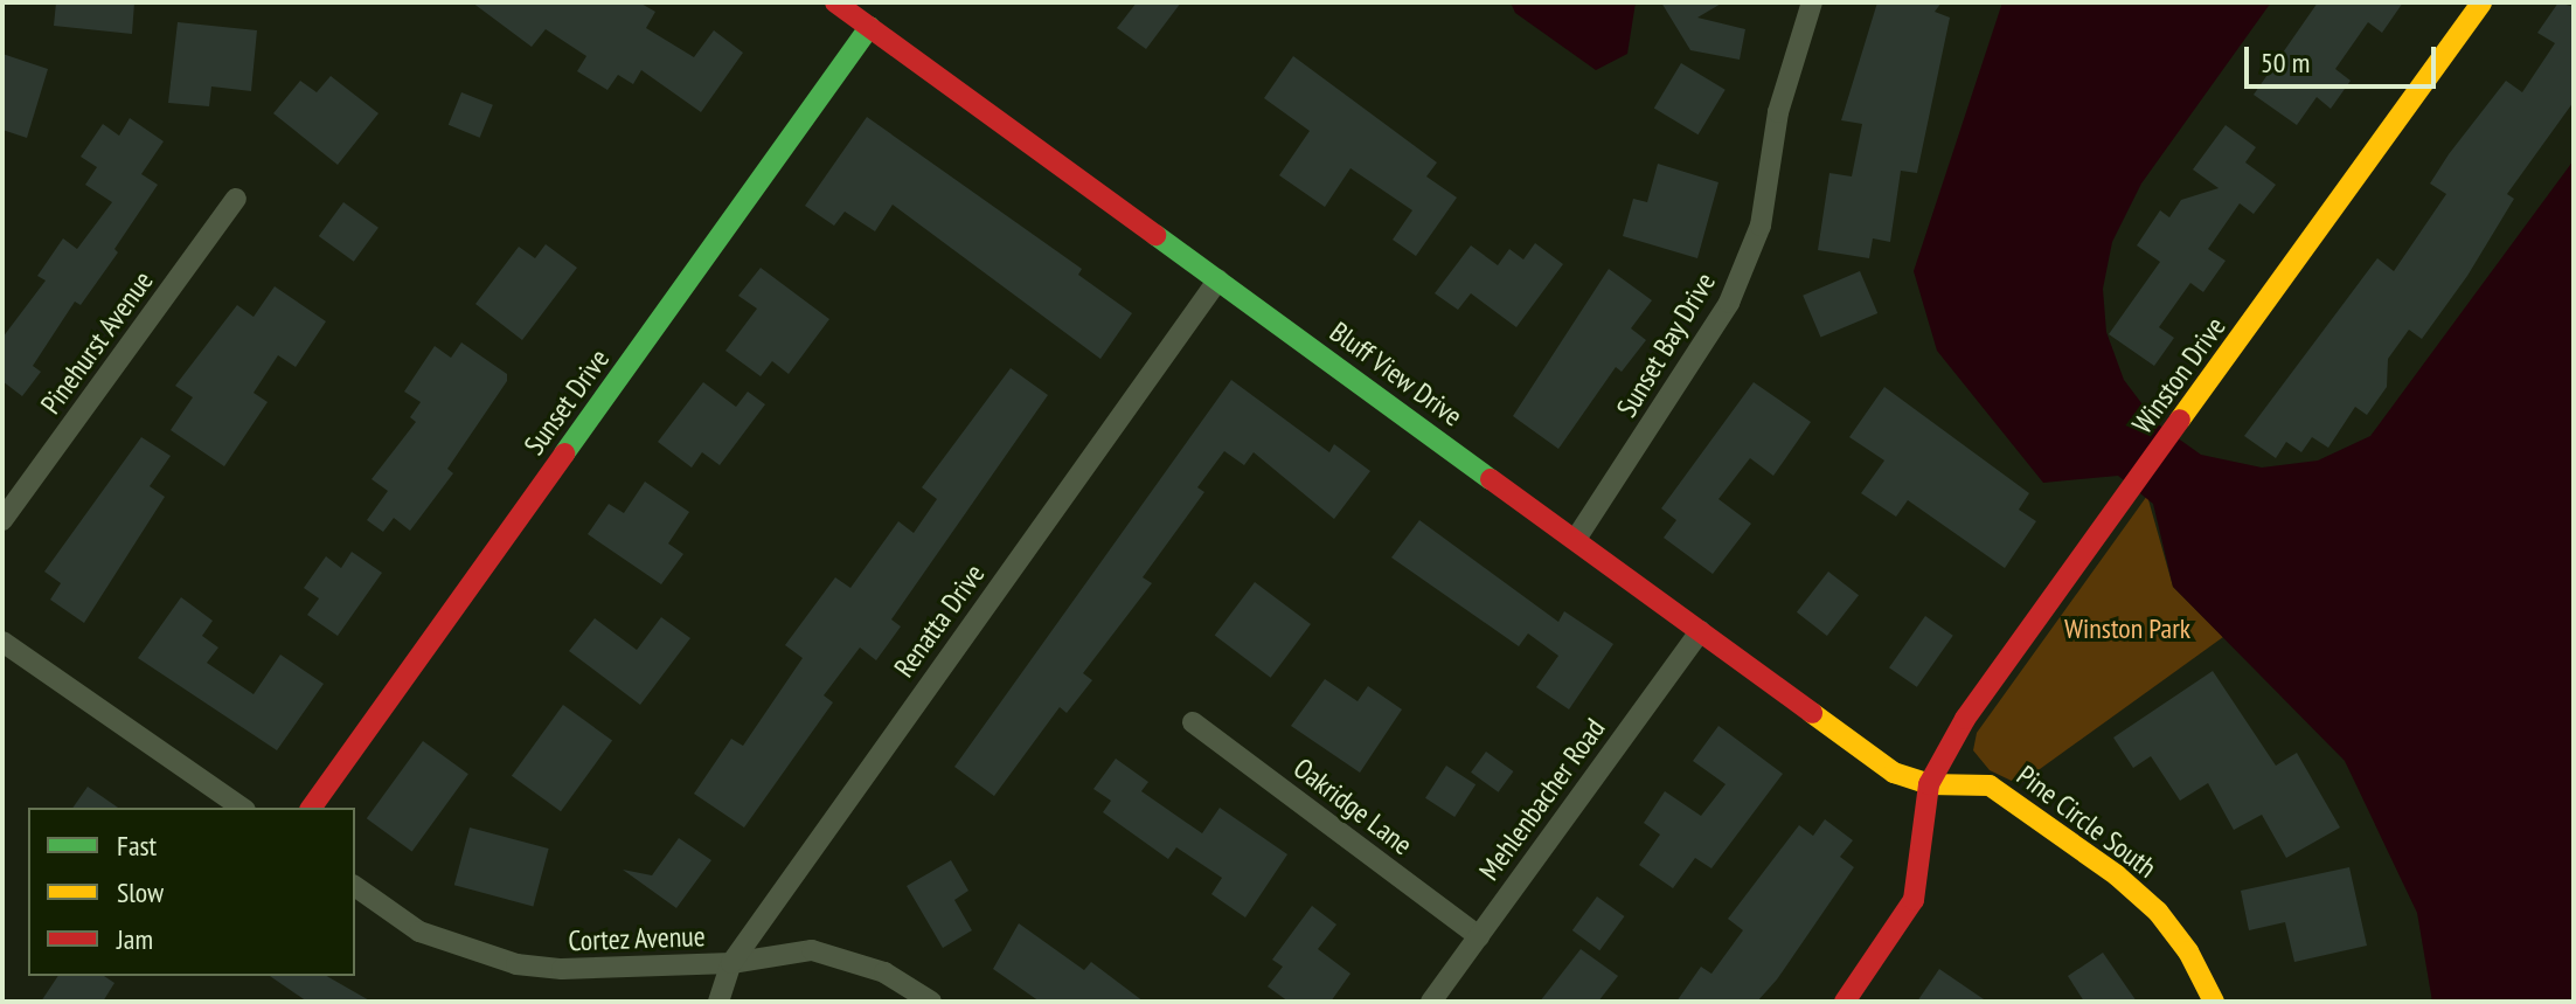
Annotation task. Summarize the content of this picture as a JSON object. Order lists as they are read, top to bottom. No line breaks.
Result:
{"streets":{"street":["Pinehurst Avenue","Sunset Bay Drive","Bluff View Drive","Winston Drive","Sunset Drive","Renatta Drive","Mehlenbacher Road","Oakridge Lane","Pine Circle South","Cortez Avenue"]},"crossings":[["Sunset Bay Drive","Bluff View Drive"],["Bluff View Drive","Winston Drive"],["Bluff View Drive","Sunset Drive"],["Bluff View Drive","Renatta Drive"],["Bluff View Drive","Mehlenbacher Road"],["Bluff View Drive","Pine Circle South"],["Winston Drive","Pine Circle South"],["Renatta Drive","Cortez Avenue"],["Mehlenbacher Road","Oakridge Lane"]],"parks":["Winston Park"],"legend":["Fast","Slow","Jam"],"scale_bar":"50 m"}
